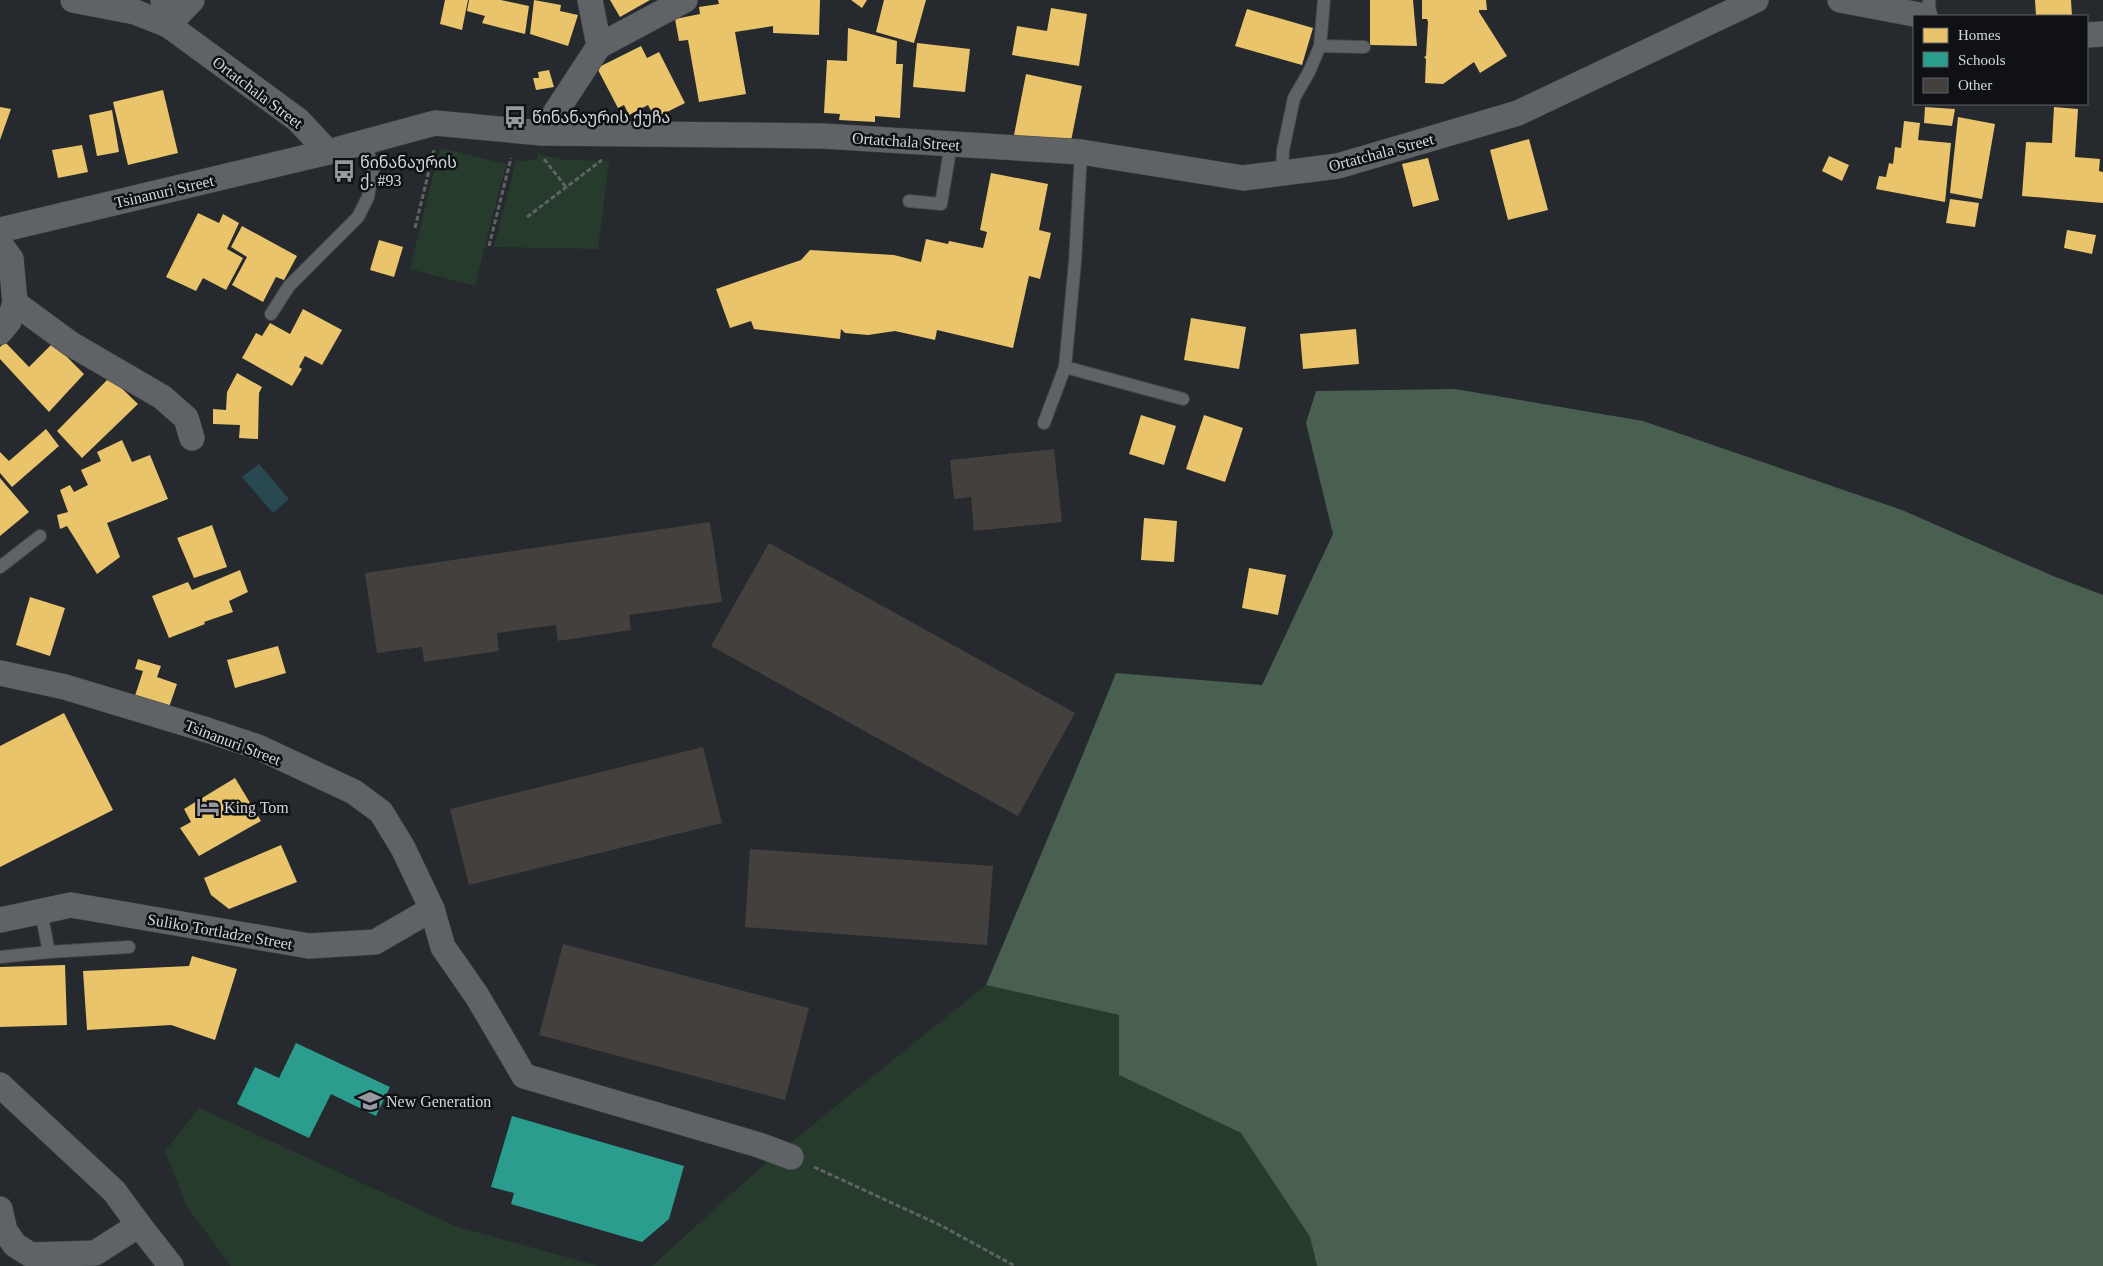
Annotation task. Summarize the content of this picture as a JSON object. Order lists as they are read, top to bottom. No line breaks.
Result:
{"streets":{"street":["Ortatchala Street","Tsinanuri Street","Suliko Tortladze Street"]},"crossings":[["Ortatchala Street","Tsinanuri Street"],["Tsinanuri Street","Suliko Tortladze Street"]],"places":{"bus stop":["წინანაურის ქუჩა","წინანაურის ქ. #93"],"hotel":["King Tom"],"school or university":["New Generation"]},"legend":["Homes","Schools","Other"]}
